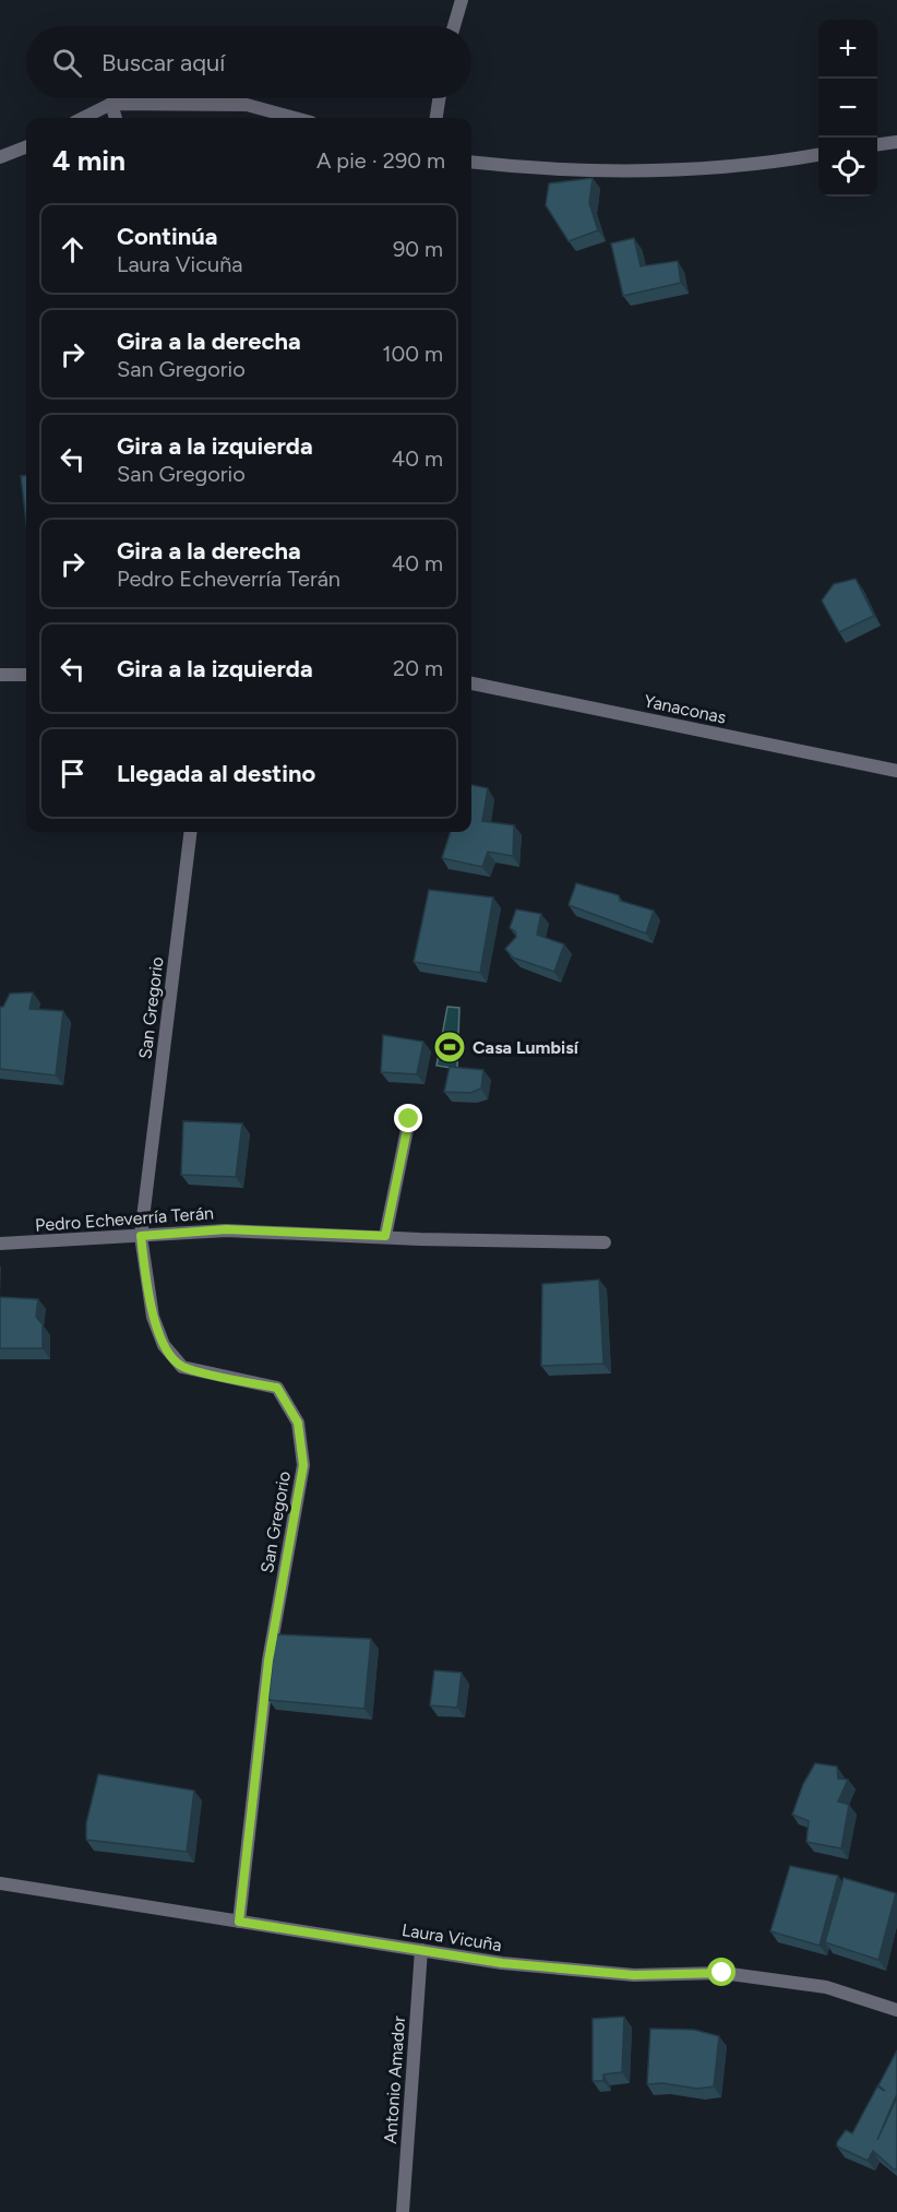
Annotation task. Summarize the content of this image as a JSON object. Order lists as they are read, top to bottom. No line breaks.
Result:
{"streets":{"street":["Yanaconas","San Gregorio","Pedro Echeverría Terán","Laura Vicuña","Antonio Amador"]},"crossings":[["San Gregorio","Pedro Echeverría Terán"],["San Gregorio","Laura Vicuña"],["Laura Vicuña","Antonio Amador"]],"places":{"sports":["Casa Lumbisí"]},"page":{"map_buttons":["+","−"],"search":"Buscar aquí","heading":["4 min","A pie · 290 m"],"list":[["Continúa","Laura Vicuña","90 m"],["Gira a la derecha","San Gregorio","100 m"],["Gira a la izquierda","San Gregorio","40 m"],["Gira a la derecha","Pedro Echeverría Terán","40 m"],["Gira a la izquierda","20 m"],"Llegada al destino"]}}
